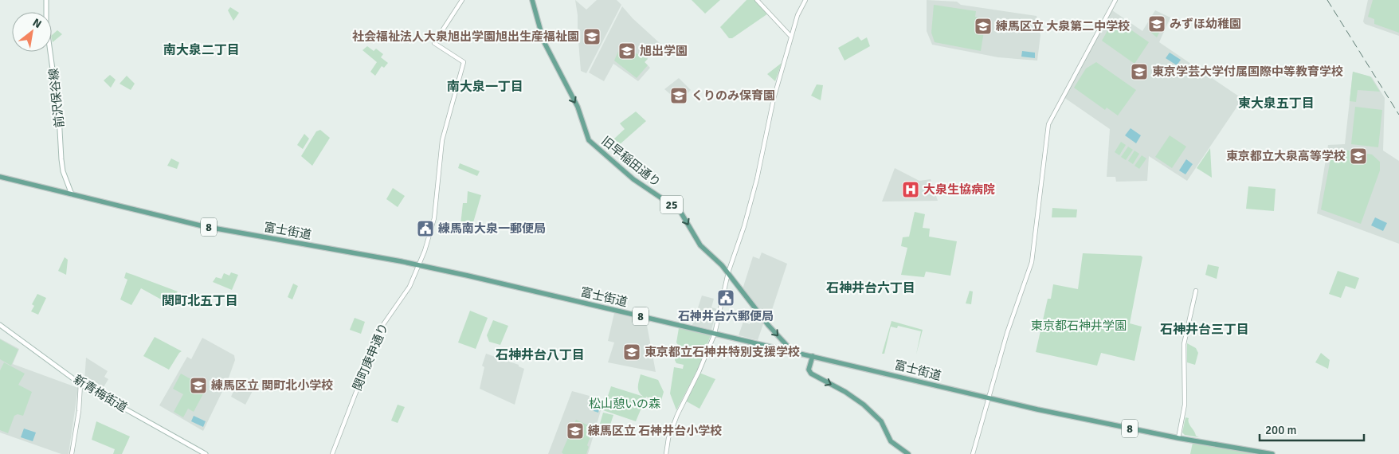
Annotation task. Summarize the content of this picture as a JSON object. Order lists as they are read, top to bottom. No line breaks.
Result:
{"streets":{"main road":["前沢保谷線","旧早稲田通り","25","8","富士街道","新青梅街道"],"street":["関町庚申通り"]},"crossings":[["前沢保谷線","富士街道"],["旧早稲田通り","富士街道"],["富士街道","関町庚申通り"]],"one_way":["旧早稲田通り"],"districts":["南大泉二丁目","南大泉一丁目","東大泉五丁目","石神井台六丁目","関町北五丁目","石神井台三丁目","石神井台八丁目"],"parks":["東京都石神井学園","松山憩いの森"],"places":{"school or university":["みずほ幼稚園","練馬区立 大泉第二中学校","社会福祉法人大泉旭出学園旭出生産福祉園","旭出学園","東京学芸大学付属国際中等教育学校","くりのみ保育園","東京都立大泉高等学校","東京都立石神井特別支援学校","練馬区立 関町北小学校","練馬区立 石神井台小学校"],"hospital":["大泉生協病院"],"public building":["練馬南大泉一郵便局","石神井台六郵便局"]},"scale_bar":"200 m","north":"top right"}
